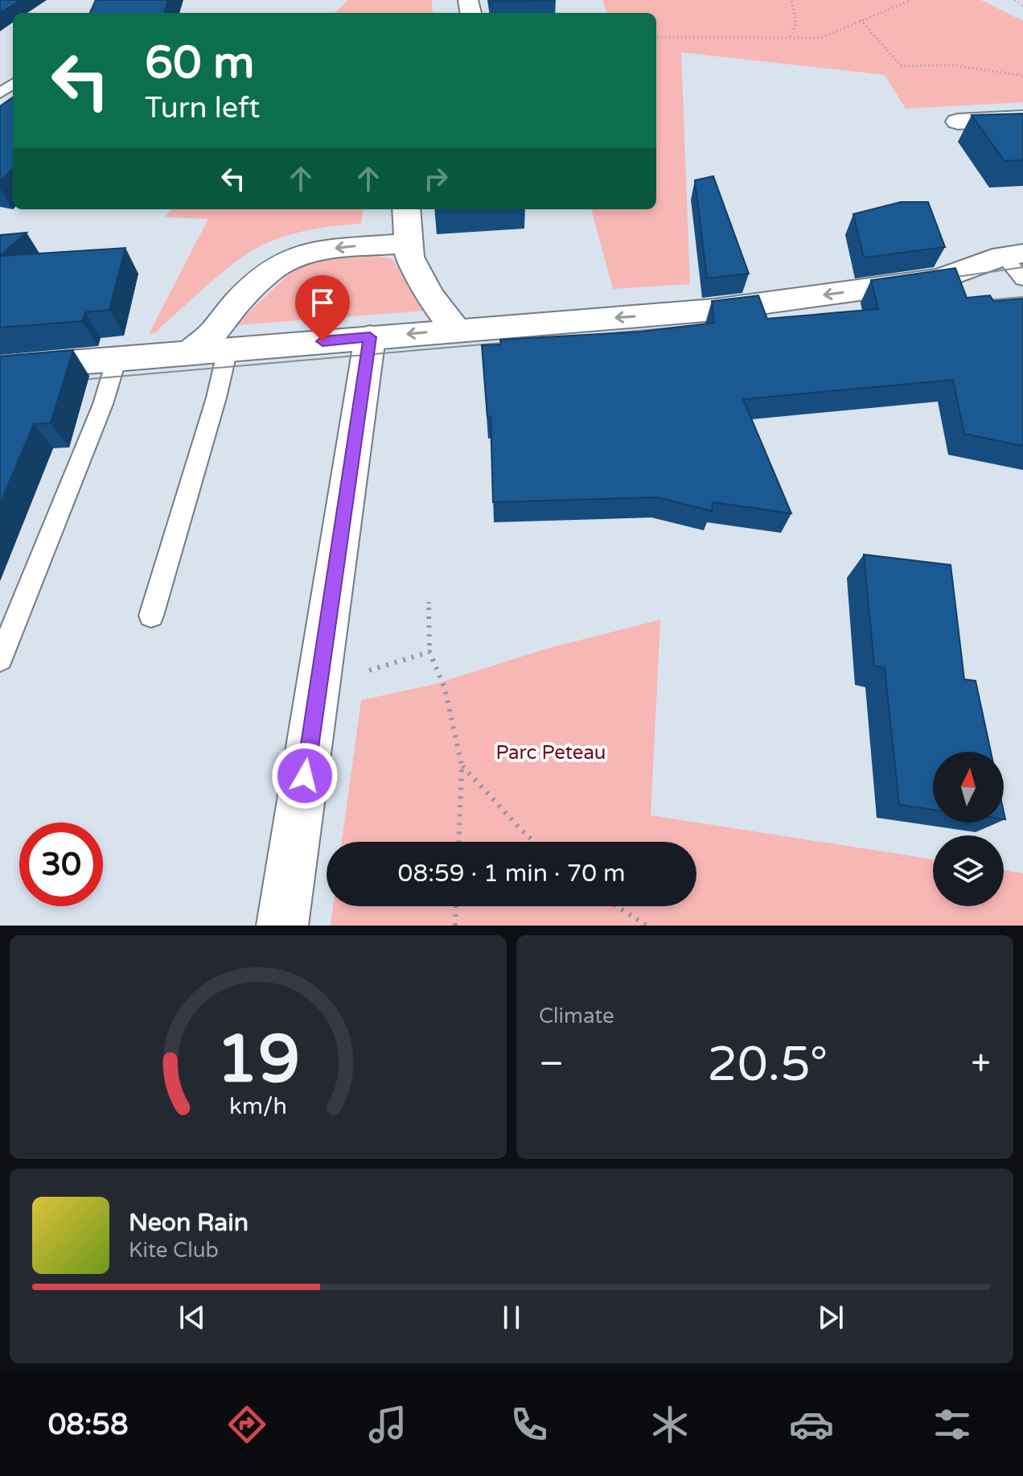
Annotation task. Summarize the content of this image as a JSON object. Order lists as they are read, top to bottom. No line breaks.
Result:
{"parks":["Parc Peteau"],"north":"top","page":{"turn":["60 m","Turn left"],"limit":"30","trip":"08:59 · 1 min · 70 m","tile":"Climate","heat":["−","20.5°","+"],"song":["Neon Rain","Kite Club"],"tabs":"08:58","gauge":["19","km/h"]}}
